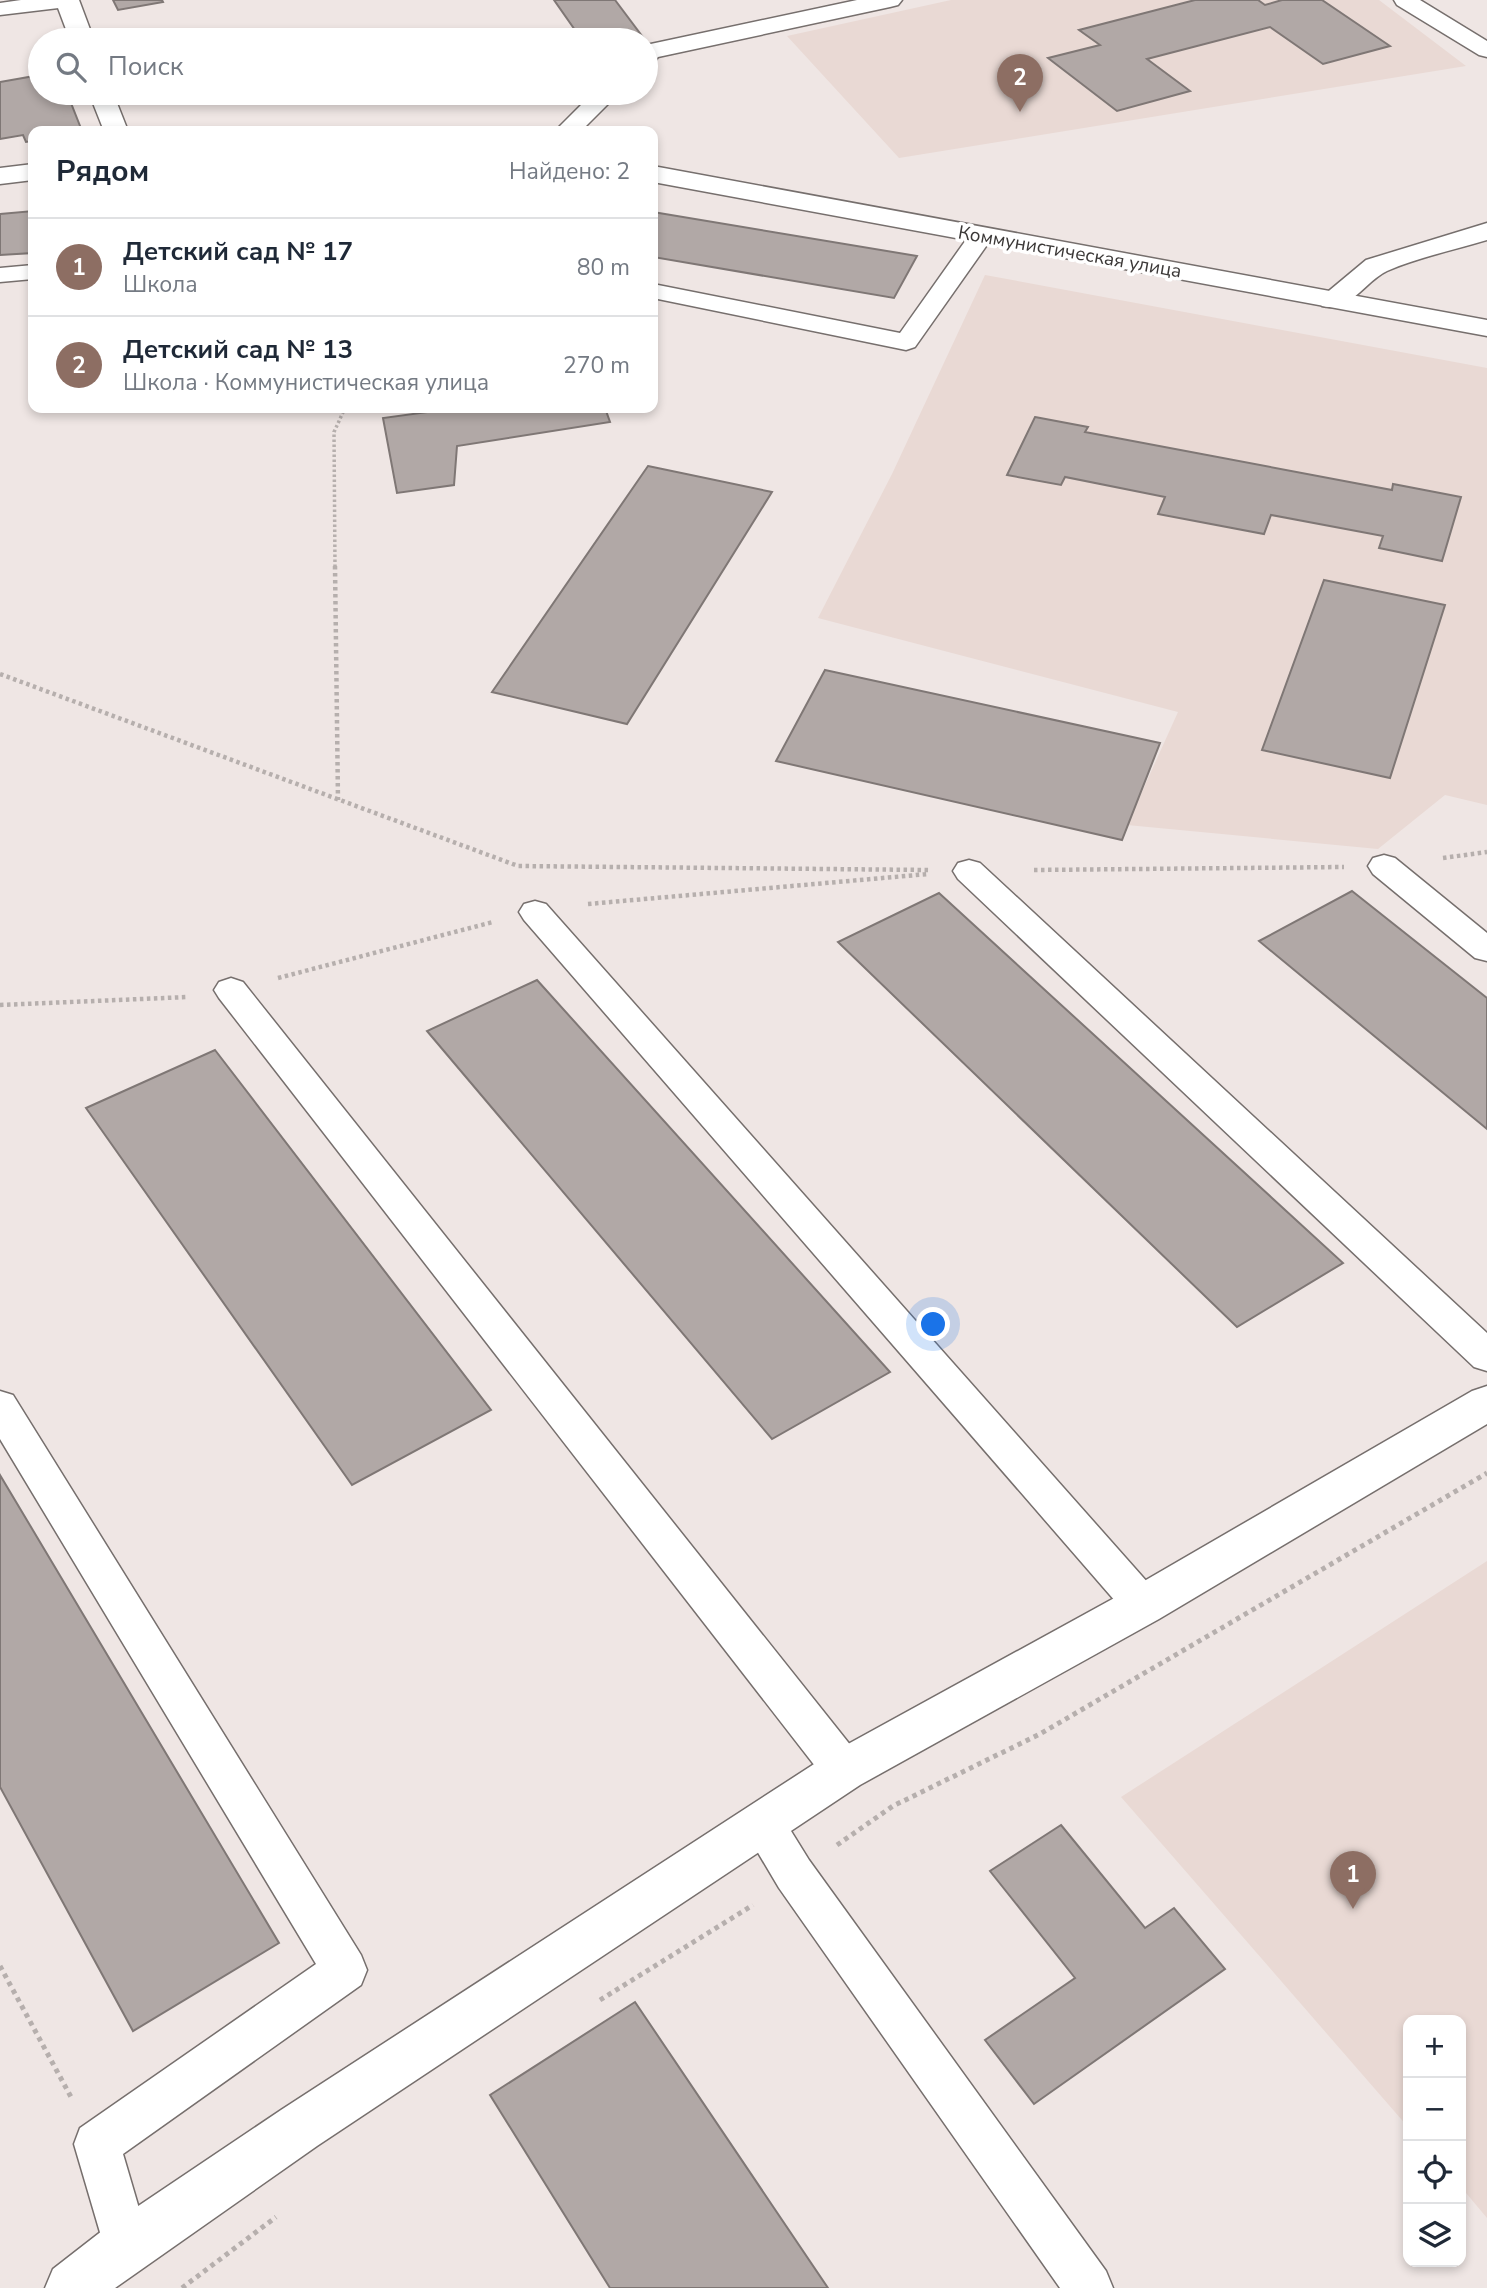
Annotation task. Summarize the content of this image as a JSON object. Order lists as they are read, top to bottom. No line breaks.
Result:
{"streets":{"street":["Коммунистическая улица"]},"page":{"search":"Поиск","pins":["2","1"],"heading":["Рядом","Найдено: 2"],"list":[{"mark":"1","name":"Детский сад № 17","note":"Школа","value":"80 m"},{"mark":"2","name":"Детский сад № 13","note":"Школа · Коммунистическая улица","value":"270 m"}],"map_buttons":["+","−"]}}
